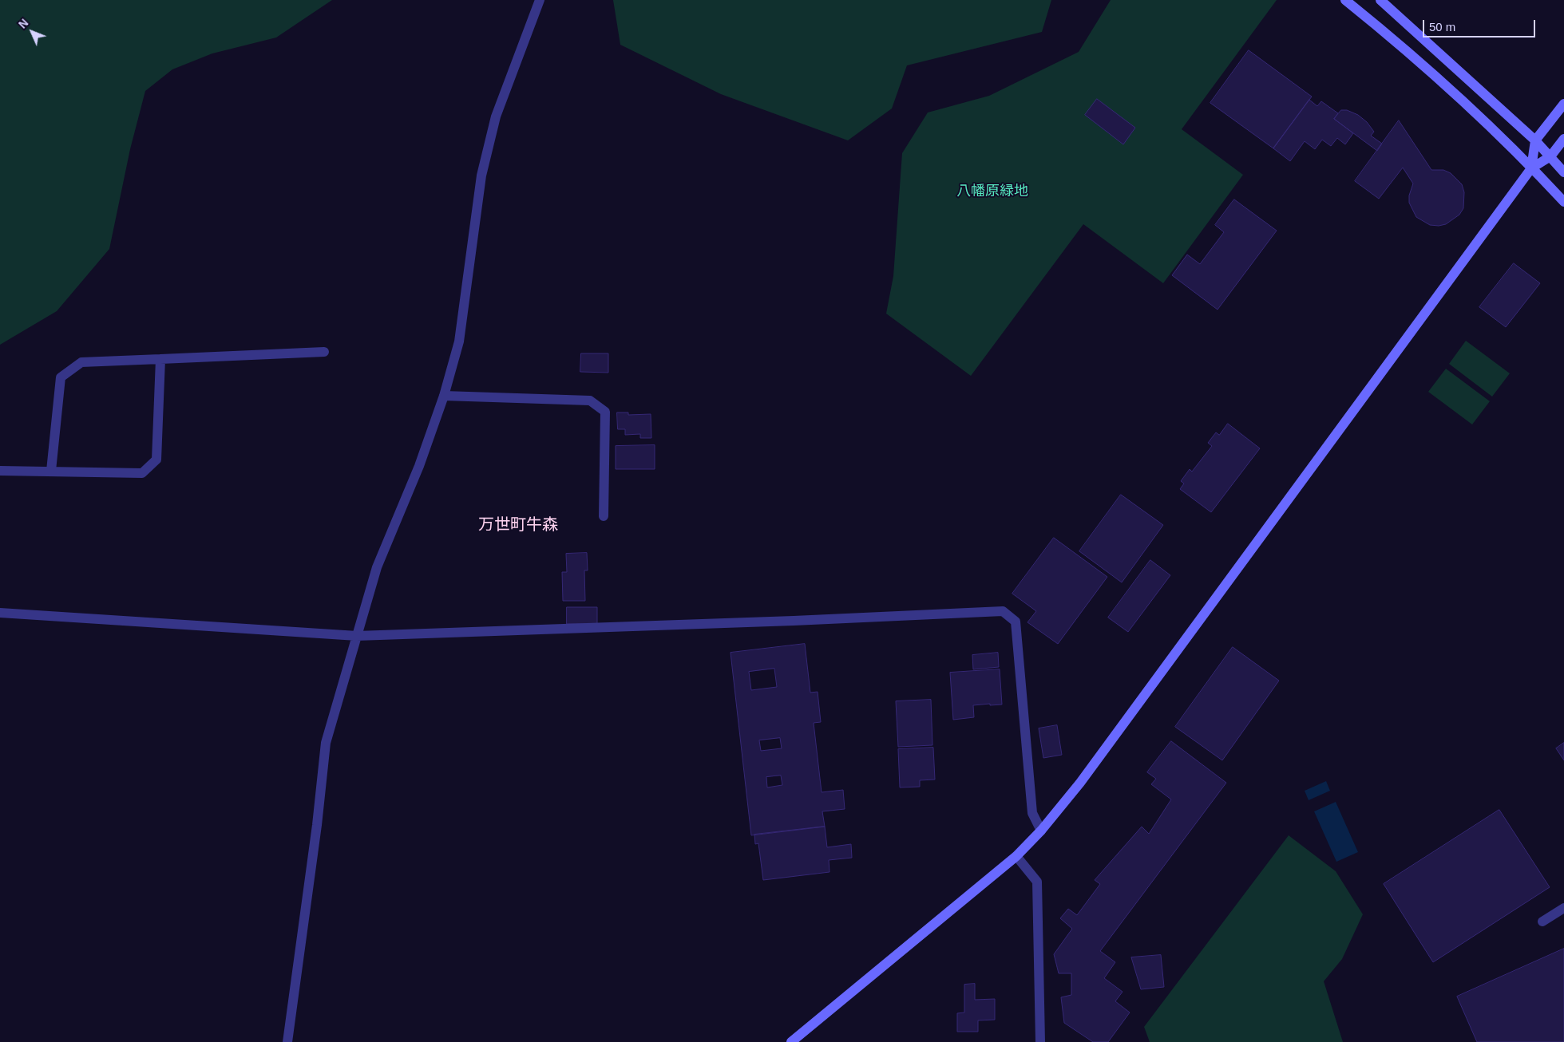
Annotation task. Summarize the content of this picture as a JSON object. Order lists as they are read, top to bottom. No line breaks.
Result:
{"districts":["万世町牛森"],"parks":["八幡原緑地"],"scale_bar":"50 m","north":"top left"}
